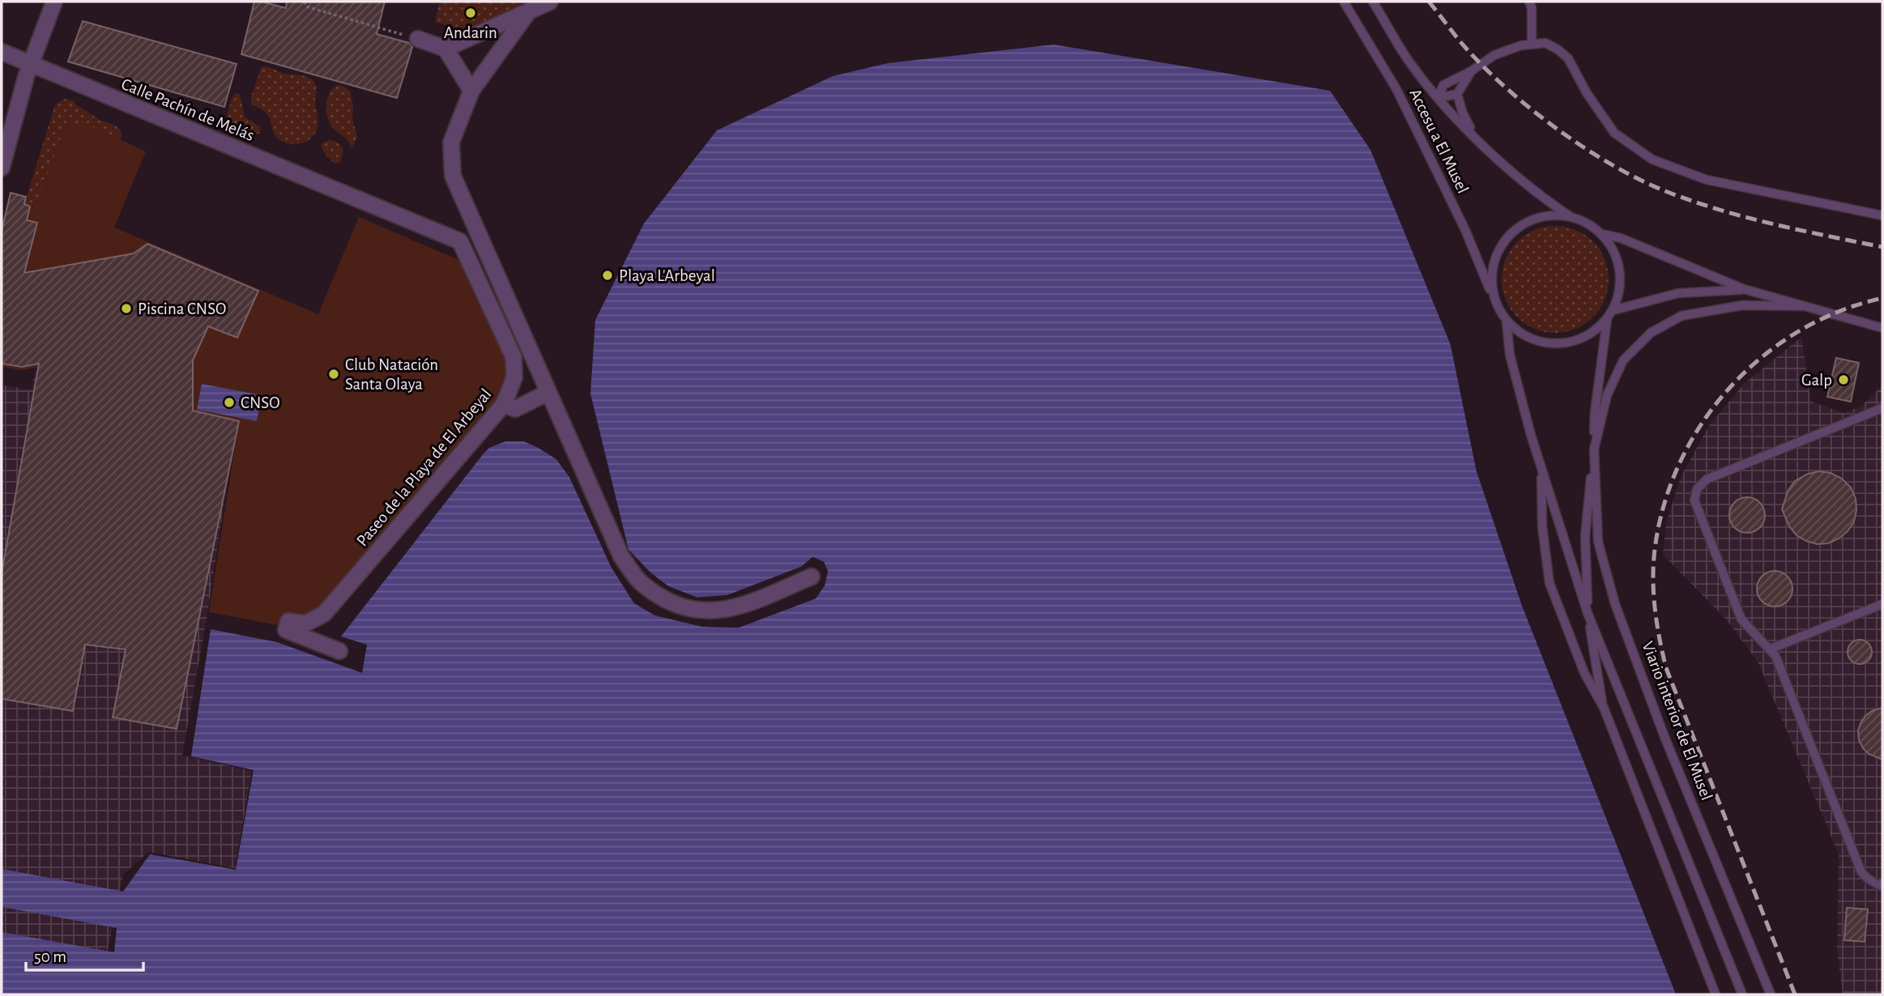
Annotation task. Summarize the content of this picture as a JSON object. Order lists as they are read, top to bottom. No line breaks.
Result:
{"streets":{"street":["Calle Pachín de Melás","Paseo de la Playa de El Arbeyal"],"lane":["Accesu a El Musel","Viario interior de El Musel"]},"crossings":[["Calle Pachín de Melás","Paseo de la Playa de El Arbeyal"],["Accesu a El Musel","Viario interior de El Musel"]],"places":["Andarin","Playa L'Arbeyal","Piscina CNSO","Club Natación Santa Olaya","Galp","CNSO"],"scale_bar":"50 m"}
